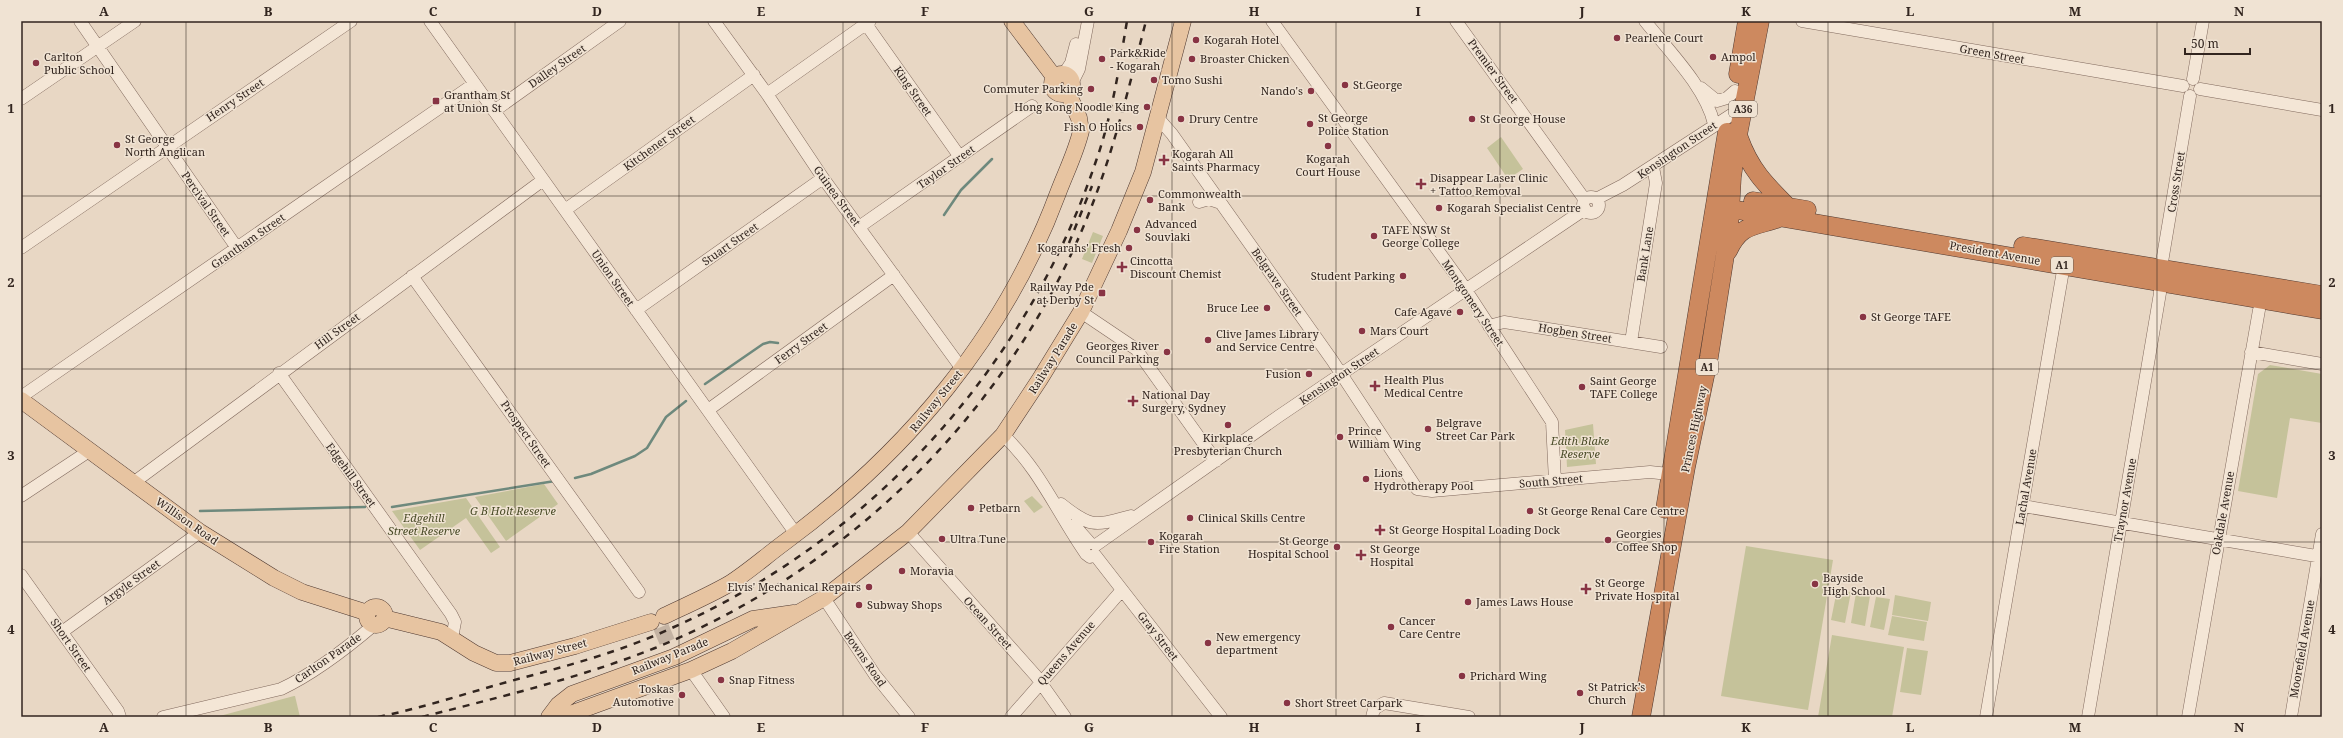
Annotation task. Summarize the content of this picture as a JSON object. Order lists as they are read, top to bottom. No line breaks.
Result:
{"streets":{"highway":["A36","President Avenue","A1","Princes Highway"],"main road":["Railway Parade","Railway Street","Willison Road"],"street":["Green Street","Dalley Street","Premier Street","King Street","Henry Street","Kitchener Street","Kensington Street","Taylor Street","Cross Street","Guinea Street","Percival Street","Grantham Street","Stuart Street","Bank Lane","Union Street","Belgrave Street","Montgomery Street","Hill Street","Hogben Street","Ferry Street","Prospect Street","Edgehill Street","South Street","Lachal Avenue","Traynor Avenue","Oakdale Avenue","Argyle Street","Ocean Street","Gray Street","Short Street","Moorefield Avenue","Queens Avenue","Carlton Parade","Bowns Road"]},"crossings":[["Green Street","Cross Street"],["Dalley Street","Union Street"],["Premier Street","Kensington Street"],["King Street","Taylor Street"],["Henry Street","Percival Street"],["Kitchener Street","Guinea Street"],["Kitchener Street","Union Street"],["Kensington Street","Bank Lane"],["Kensington Street","Belgrave Street"],["Kensington Street","Montgomery Street"],["Kensington Street","Princes Highway"],["Kensington Street","Gray Street"],["Taylor Street","Guinea Street"],["Cross Street","President Avenue"],["Cross Street","Traynor Avenue"],["Guinea Street","Stuart Street"],["Guinea Street","Ferry Street"],["Guinea Street","Railway Street"],["Percival Street","Grantham Street"],["Grantham Street","Union Street"],["Stuart Street","Union Street"],["President Avenue","A1"],["President Avenue","Princes Highway"],["President Avenue","Lachal Avenue"],["President Avenue","Traynor Avenue"],["Bank Lane","Hogben Street"],["A1","Princes Highway"],["Union Street","Hill Street"],["Union Street","Ferry Street"],["Union Street","Railway Street"],["Belgrave Street","Railway Parade"],["Belgrave Street","South Street"],["Montgomery Street","Hogben Street"],["Montgomery Street","South Street"],["Hill Street","Prospect Street"],["Hill Street","Edgehill Street"],["Hill Street","Willison Road"],["Railway Parade","Ocean Street"],["Railway Parade","Gray Street"],["Railway Parade","Bowns Road"],["Railway Street","Edgehill Street"],["Railway Street","Willison Road"],["Railway Street","Carlton Parade"],["Princes Highway","South Street"],["Willison Road","Argyle Street"],["Willison Road","Carlton Parade"],["Argyle Street","Short Street"],["Ocean Street","Queens Avenue"],["Gray Street","Queens Avenue"]],"parks":["Edith Blake Reserve","G B Holt Reserve","Edgehill Street Reserve"],"places":{"other":["Pearlene Court","Kogarah Hotel","Ampol","Park&Ride - Kogarah","Broaster Chicken","Carlton Public School","Tomo Sushi","St.George","Commuter Parking","Nando's","Hong Kong Noodle King","Drury Centre","St George House","St George Police Station","Fish O Holics","St George North Anglican","Kogarah Court House","Commonwealth Bank","Kogarah Specialist Centre","Advanced Souvlaki","TAFE NSW St George College","Kogarahs' Fresh","Student Parking","Bruce Lee","Cafe Agave","St George TAFE","Mars Court","Clive James Library and Service Centre","Georges River Council Parking","Fusion","Saint George TAFE College","Kirkplace Presbyterian Church","Belgrave Street Car Park","Prince William Wing","Lions Hydrotherapy Pool","Petbarn","St George Renal Care Centre","Clinical Skills Centre","Ultra Tune","Georgies Coffee Shop","Kogarah Fire Station","St George Hospital School","Moravia","Bayside High School","Elvis' Mechanical Repairs","James Laws House","Subway Shops","Cancer Care Centre","New emergency department","Prichard Wing","Snap Fitness","St Patrick’s Church","Toskas Automotive","Short Street Carpark"],"transit":["Grantham St at Union St","Railway Pde at Derby St"],"health":["Kogarah All Saints Pharmacy","Disappear Laser Clinic + Tattoo Removal","Cincotta Discount Chemist","Health Plus Medical Centre","National Day Surgery, Sydney","St George Hospital Loading Dock","St George Hospital","St George Private Hospital"]},"scale_bar":"50 m","grid":{"columns":["A","B","C","D","E","F","G","H","I","J","K","L","M","N"],"rows":["1","2","3","4"]}}
